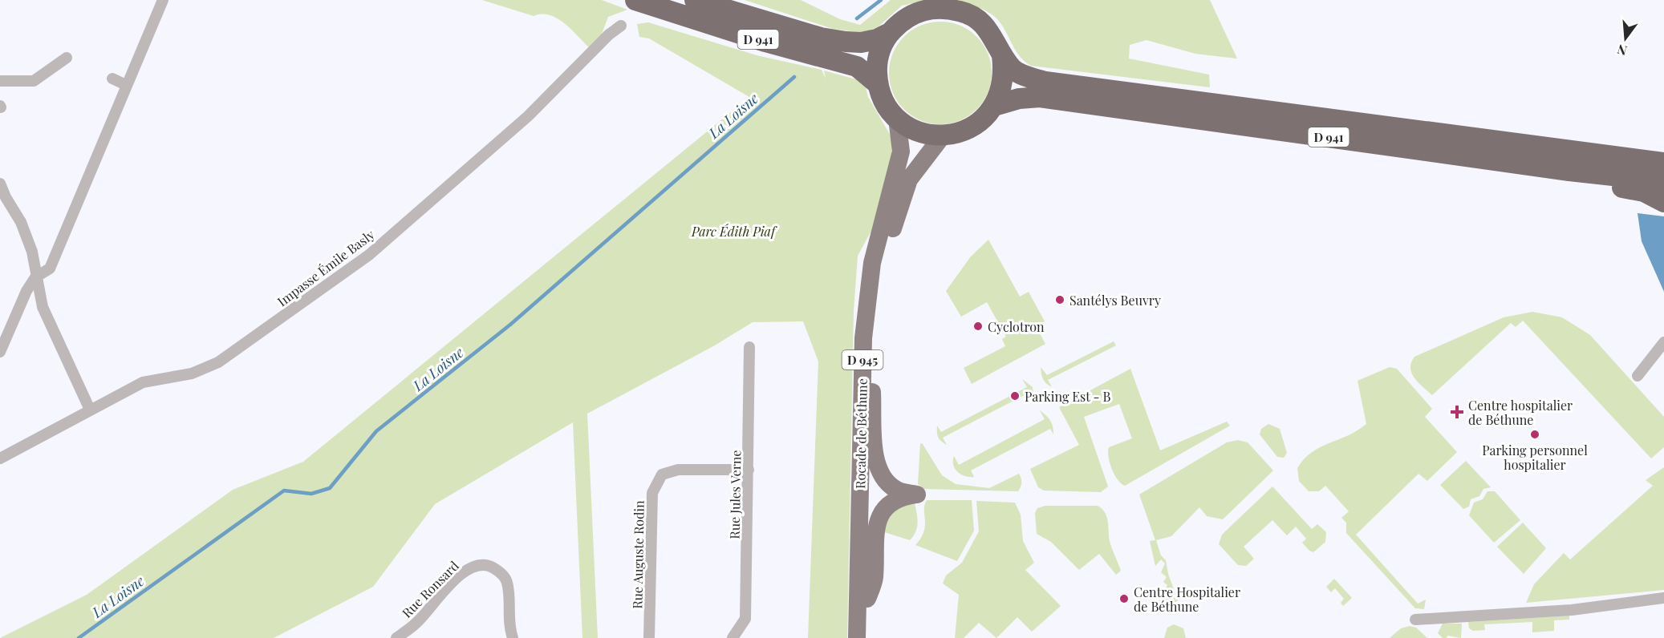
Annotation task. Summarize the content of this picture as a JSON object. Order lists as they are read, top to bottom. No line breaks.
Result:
{"streets":{"highway":["D 941"],"main road":["D 945","Rocade de Béthune"],"street":["Impasse Émile Basly","Rue Jules Verne","Rue Auguste Rodin","Rue Ronsard"]},"crossings":[["D 941","Rocade de Béthune"],["Rue Jules Verne","Rue Auguste Rodin"]],"water":["La Loisne"],"parks":["Parc Édith Piaf"],"places":{"other":["Santélys Beuvry","Cyclotron","Parking Est - B","Parking personnel hospitalier","Centre Hospitalier de Béthune"],"health":["Centre hospitalier de Béthune"]},"north":"bottom"}
